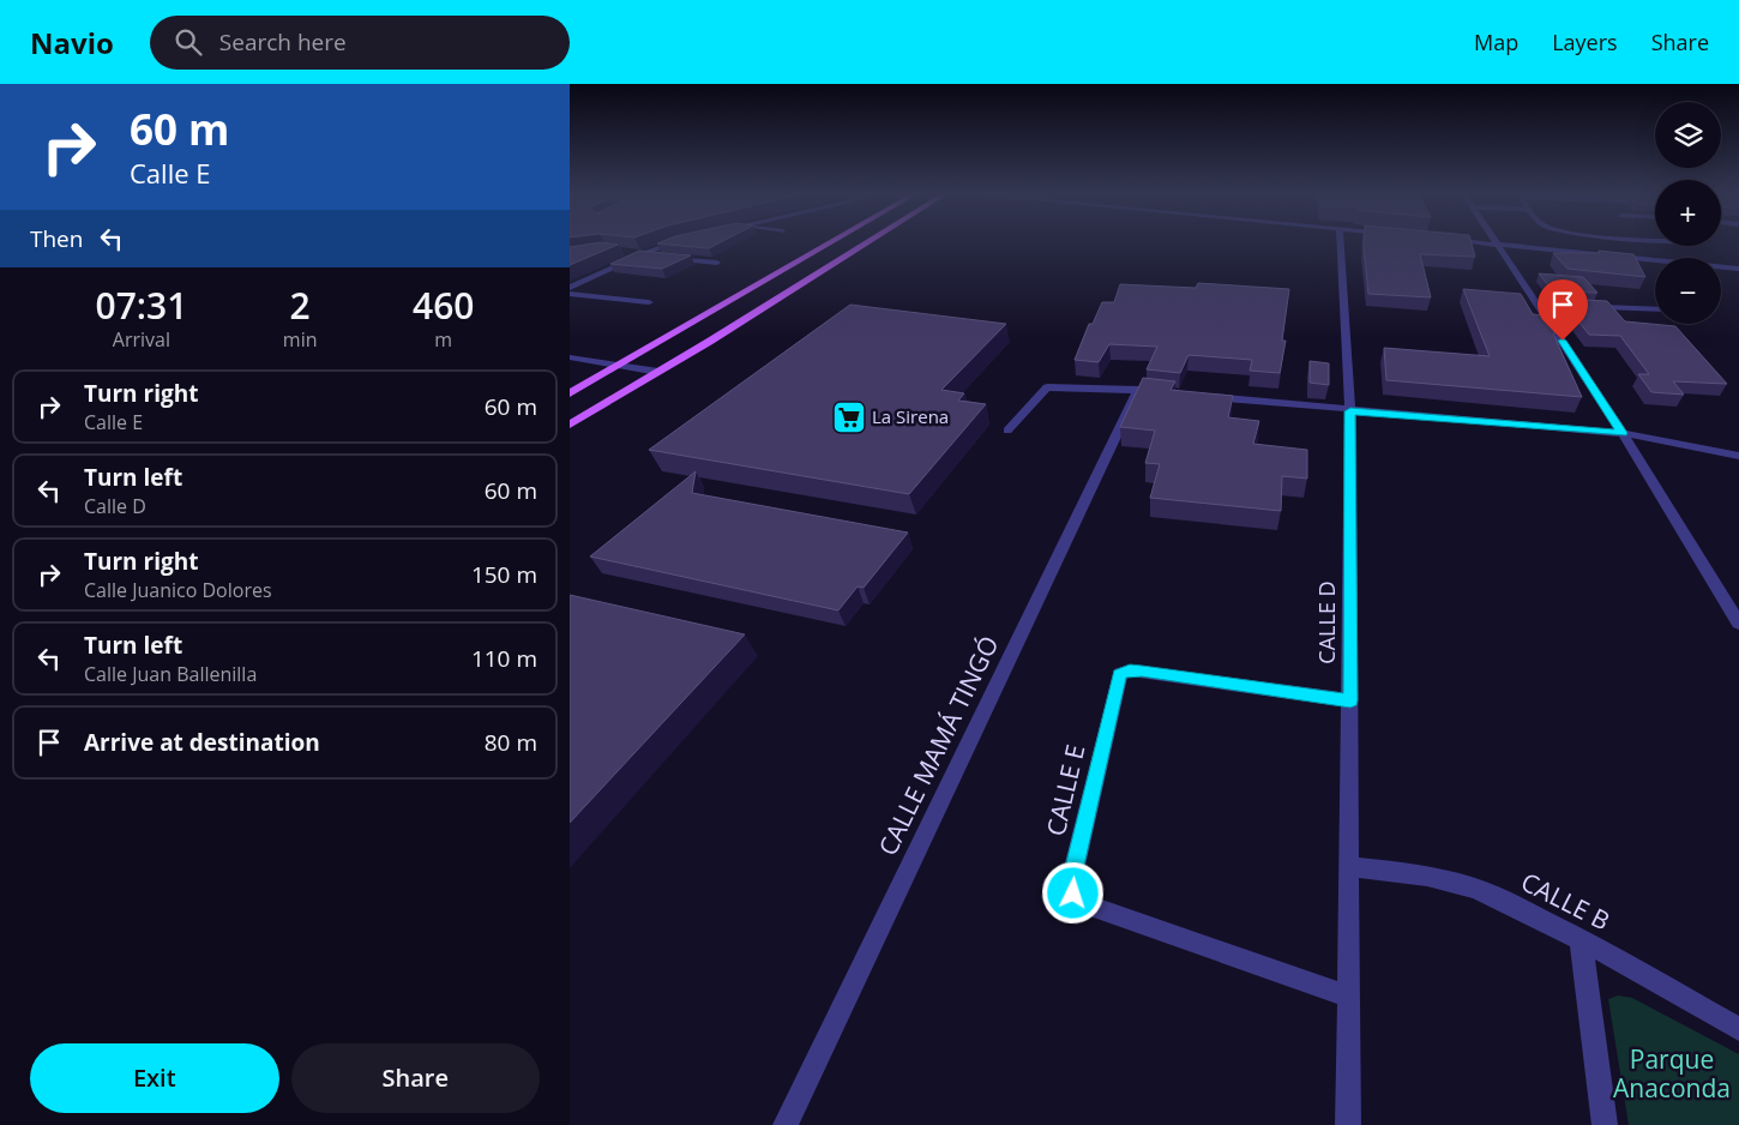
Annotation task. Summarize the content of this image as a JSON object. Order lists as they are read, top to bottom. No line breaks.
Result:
{"streets":{"street":["CALLE D","CALLE MAMÁ TINGÓ","CALLE E","CALLE B"]},"crossings":[["CALLE D","CALLE E"],["CALLE D","CALLE B"]],"parks":["Parque Anaconda"],"places":{"supermarket":["La Sirena"]},"page":{"header":"Navio","search":"Search here","nav":["Map","Layers","Share"],"turn":["60 m","Calle E"],"map_buttons":["+","−"],"then":"Then","eta":["07:31","Arrival","2","min","460","m"],"list":[{"name":"Turn right","note":"Calle E","value":"60 m"},{"name":"Turn left","note":"Calle D","value":"60 m"},{"name":"Turn right","note":"Calle Juanico Dolores","value":"150 m"},{"name":"Turn left","note":"Calle Juan Ballenilla","value":"110 m"},{"name":"Arrive at destination","value":"80 m"}],"buttons":["Exit","Share"]}}
